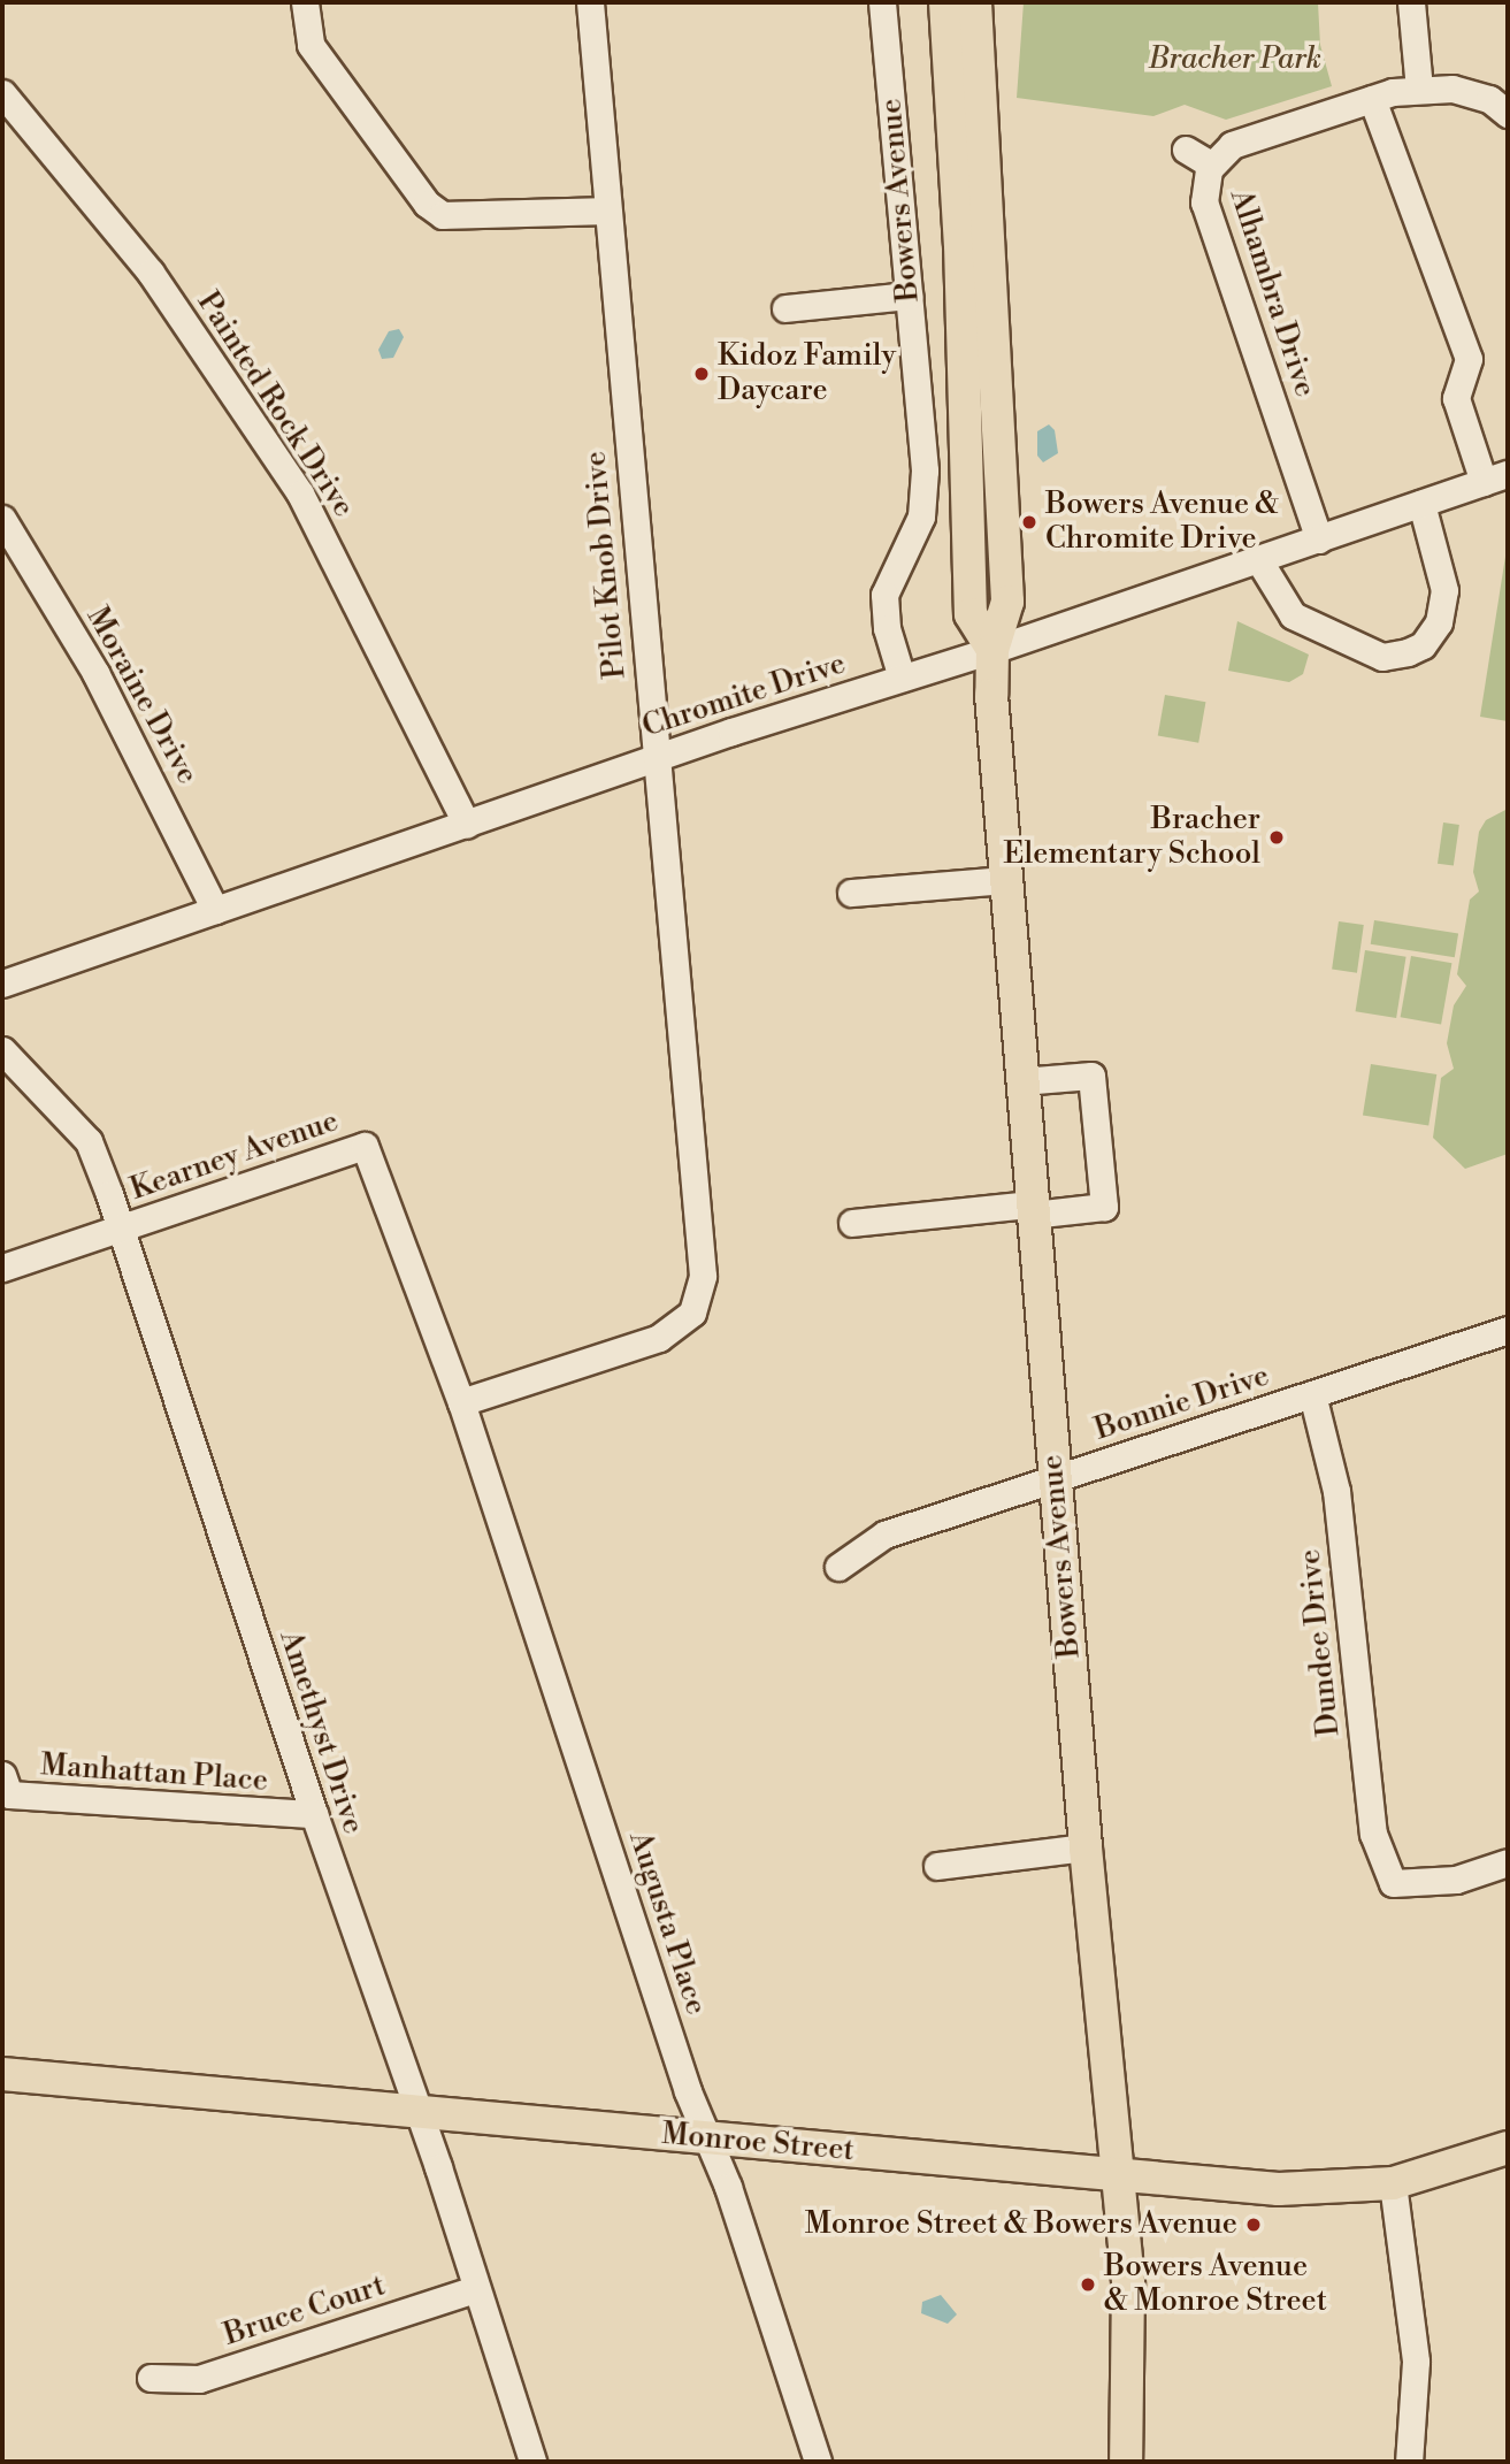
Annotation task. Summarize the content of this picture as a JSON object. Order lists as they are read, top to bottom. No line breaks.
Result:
{"streets":{"main road":["Bowers Avenue","Monroe Street"],"street":["Alhambra Drive","Painted Rock Drive","Pilot Knob Drive","Moraine Drive","Chromite Drive","Kearney Avenue","Bonnie Drive","Dundee Drive","Amethyst Drive","Manhattan Place","Augusta Place","Bruce Court"]},"crossings":[["Bowers Avenue","Chromite Drive"],["Bowers Avenue","Bonnie Drive"],["Bowers Avenue","Monroe Street"],["Alhambra Drive","Chromite Drive"],["Painted Rock Drive","Chromite Drive"],["Pilot Knob Drive","Chromite Drive"],["Pilot Knob Drive","Kearney Avenue"],["Pilot Knob Drive","Augusta Place"],["Moraine Drive","Chromite Drive"],["Kearney Avenue","Amethyst Drive"],["Kearney Avenue","Augusta Place"],["Bonnie Drive","Dundee Drive"],["Amethyst Drive","Manhattan Place"],["Amethyst Drive","Monroe Street"],["Amethyst Drive","Bruce Court"],["Augusta Place","Monroe Street"]],"parks":["Bracher Park"],"places":["Kidoz Family Daycare","Bowers Avenue & Chromite Drive","Bracher Elementary School","Monroe Street & Bowers Avenue","Bowers Avenue & Monroe Street"]}
